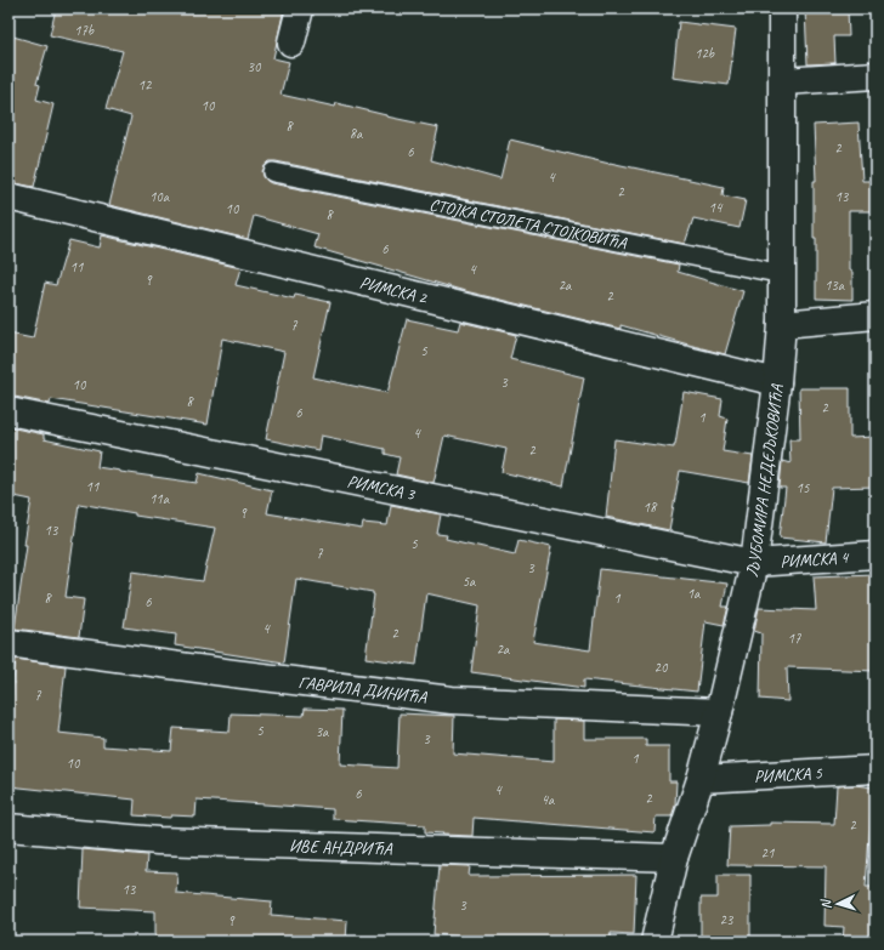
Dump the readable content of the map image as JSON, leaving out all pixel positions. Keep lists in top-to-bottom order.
{
  "streets": {
    "street": [
      "РИМСКА 2",
      "ЉУБОМИРА НЕДЕЉКОВИЋА",
      "РИМСКА 3",
      "РИМСКА 4",
      "ГАВРИЛА ДИНИЋА",
      "РИМСКА 5",
      "ИВЕ АНДРИЋА"
    ],
    "lane": ["СТОЈКА СТОЛЕТА СТОЈКОВИЋА"]
  },
  "crossings": [
    ["СТОЈКА СТОЛЕТА СТОЈКОВИЋА", "ЉУБОМИРА НЕДЕЉКОВИЋА"],
    ["РИМСКА 2", "ЉУБОМИРА НЕДЕЉКОВИЋА"],
    ["ЉУБОМИРА НЕДЕЉКОВИЋА", "РИМСКА 3"],
    ["ЉУБОМИРА НЕДЕЉКОВИЋА", "РИМСКА 4"],
    ["ЉУБОМИРА НЕДЕЉКОВИЋА", "ГАВРИЛА ДИНИЋА"],
    ["ЉУБОМИРА НЕДЕЉКОВИЋА", "РИМСКА 5"],
    ["ЉУБОМИРА НЕДЕЉКОВИЋА", "ИВЕ АНДРИЋА"],
    ["РИМСКА 3", "РИМСКА 4"]
  ],
  "house_numbers": [
    "17b",
    "12b",
    "30",
    "12",
    "10",
    "8",
    "8a",
    "2",
    "6",
    "4",
    "2",
    "10a",
    "13",
    "14",
    "10",
    "8",
    "6",
    "11",
    "4",
    "9",
    "2a",
    "13a",
    "2",
    "7",
    "5",
    "3",
    "10",
    "8",
    "2",
    "6",
    "1",
    "4",
    "2",
    "11",
    "15",
    "11a",
    "18",
    "9",
    "13",
    "5",
    "7",
    "3",
    "5a",
    "1a",
    "8",
    "1",
    "6",
    "4",
    "2",
    "17",
    "2a",
    "20",
    "7",
    "5",
    "3a",
    "3",
    "1",
    "10",
    "4",
    "6",
    "2",
    "4a",
    "2",
    "21",
    "13",
    "3",
    "23",
    "9"
  ],
  "north": "left"
}
